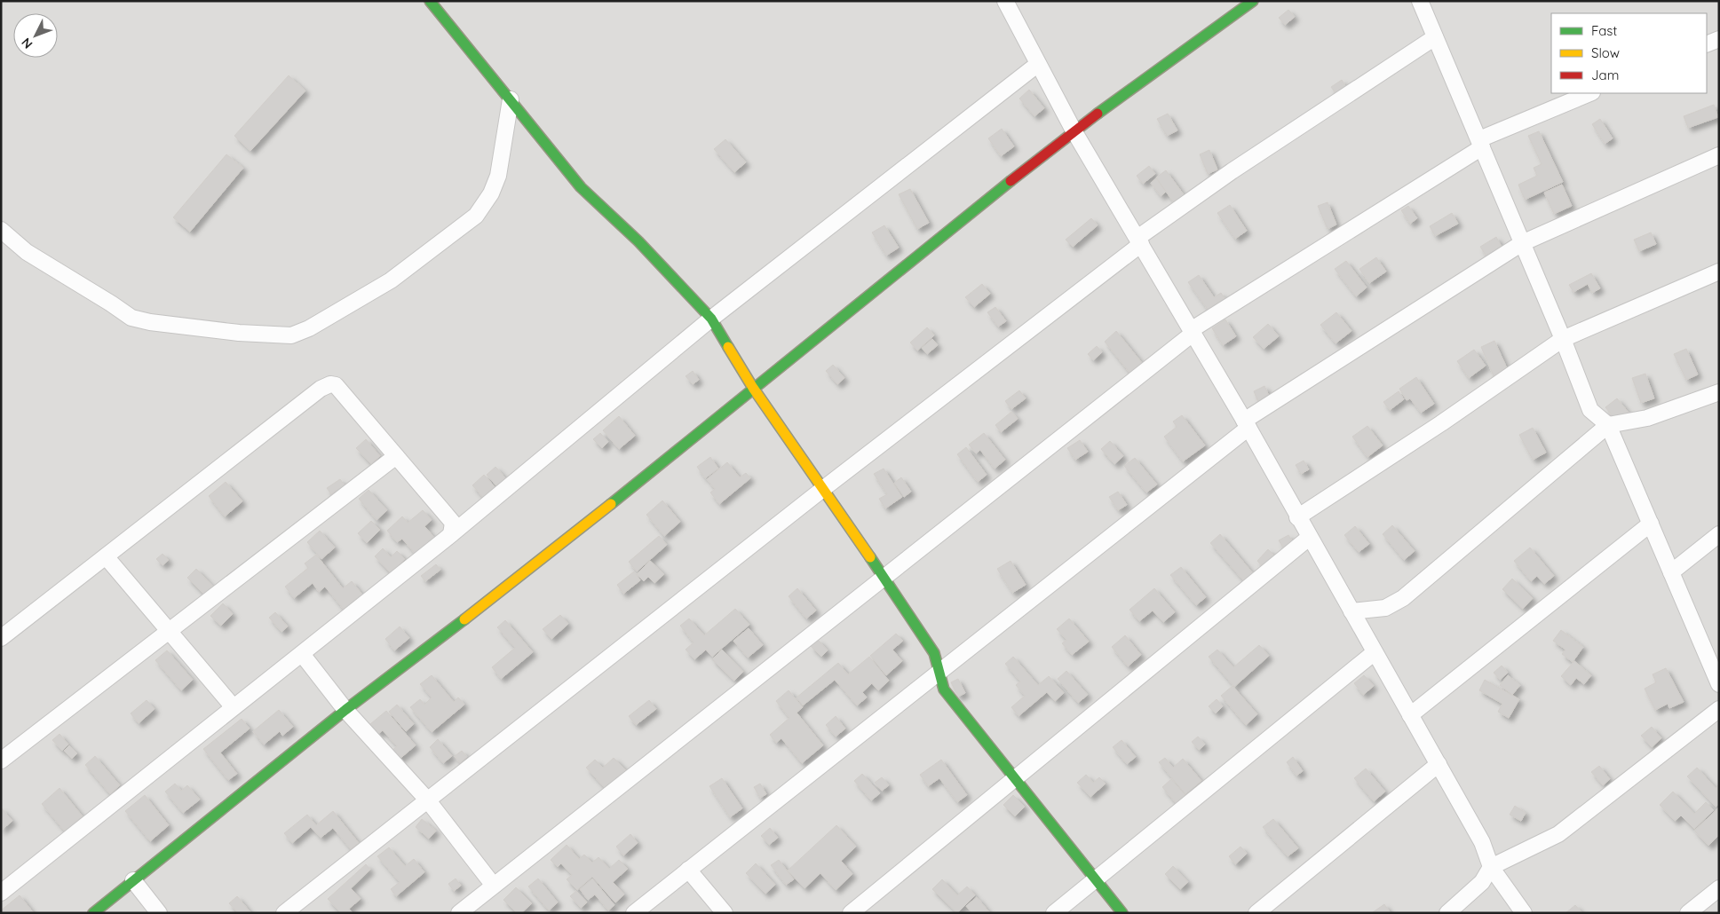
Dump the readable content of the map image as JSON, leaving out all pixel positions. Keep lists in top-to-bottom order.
{
  "legend": ["Fast", "Slow", "Jam"],
  "north": "bottom left"
}
